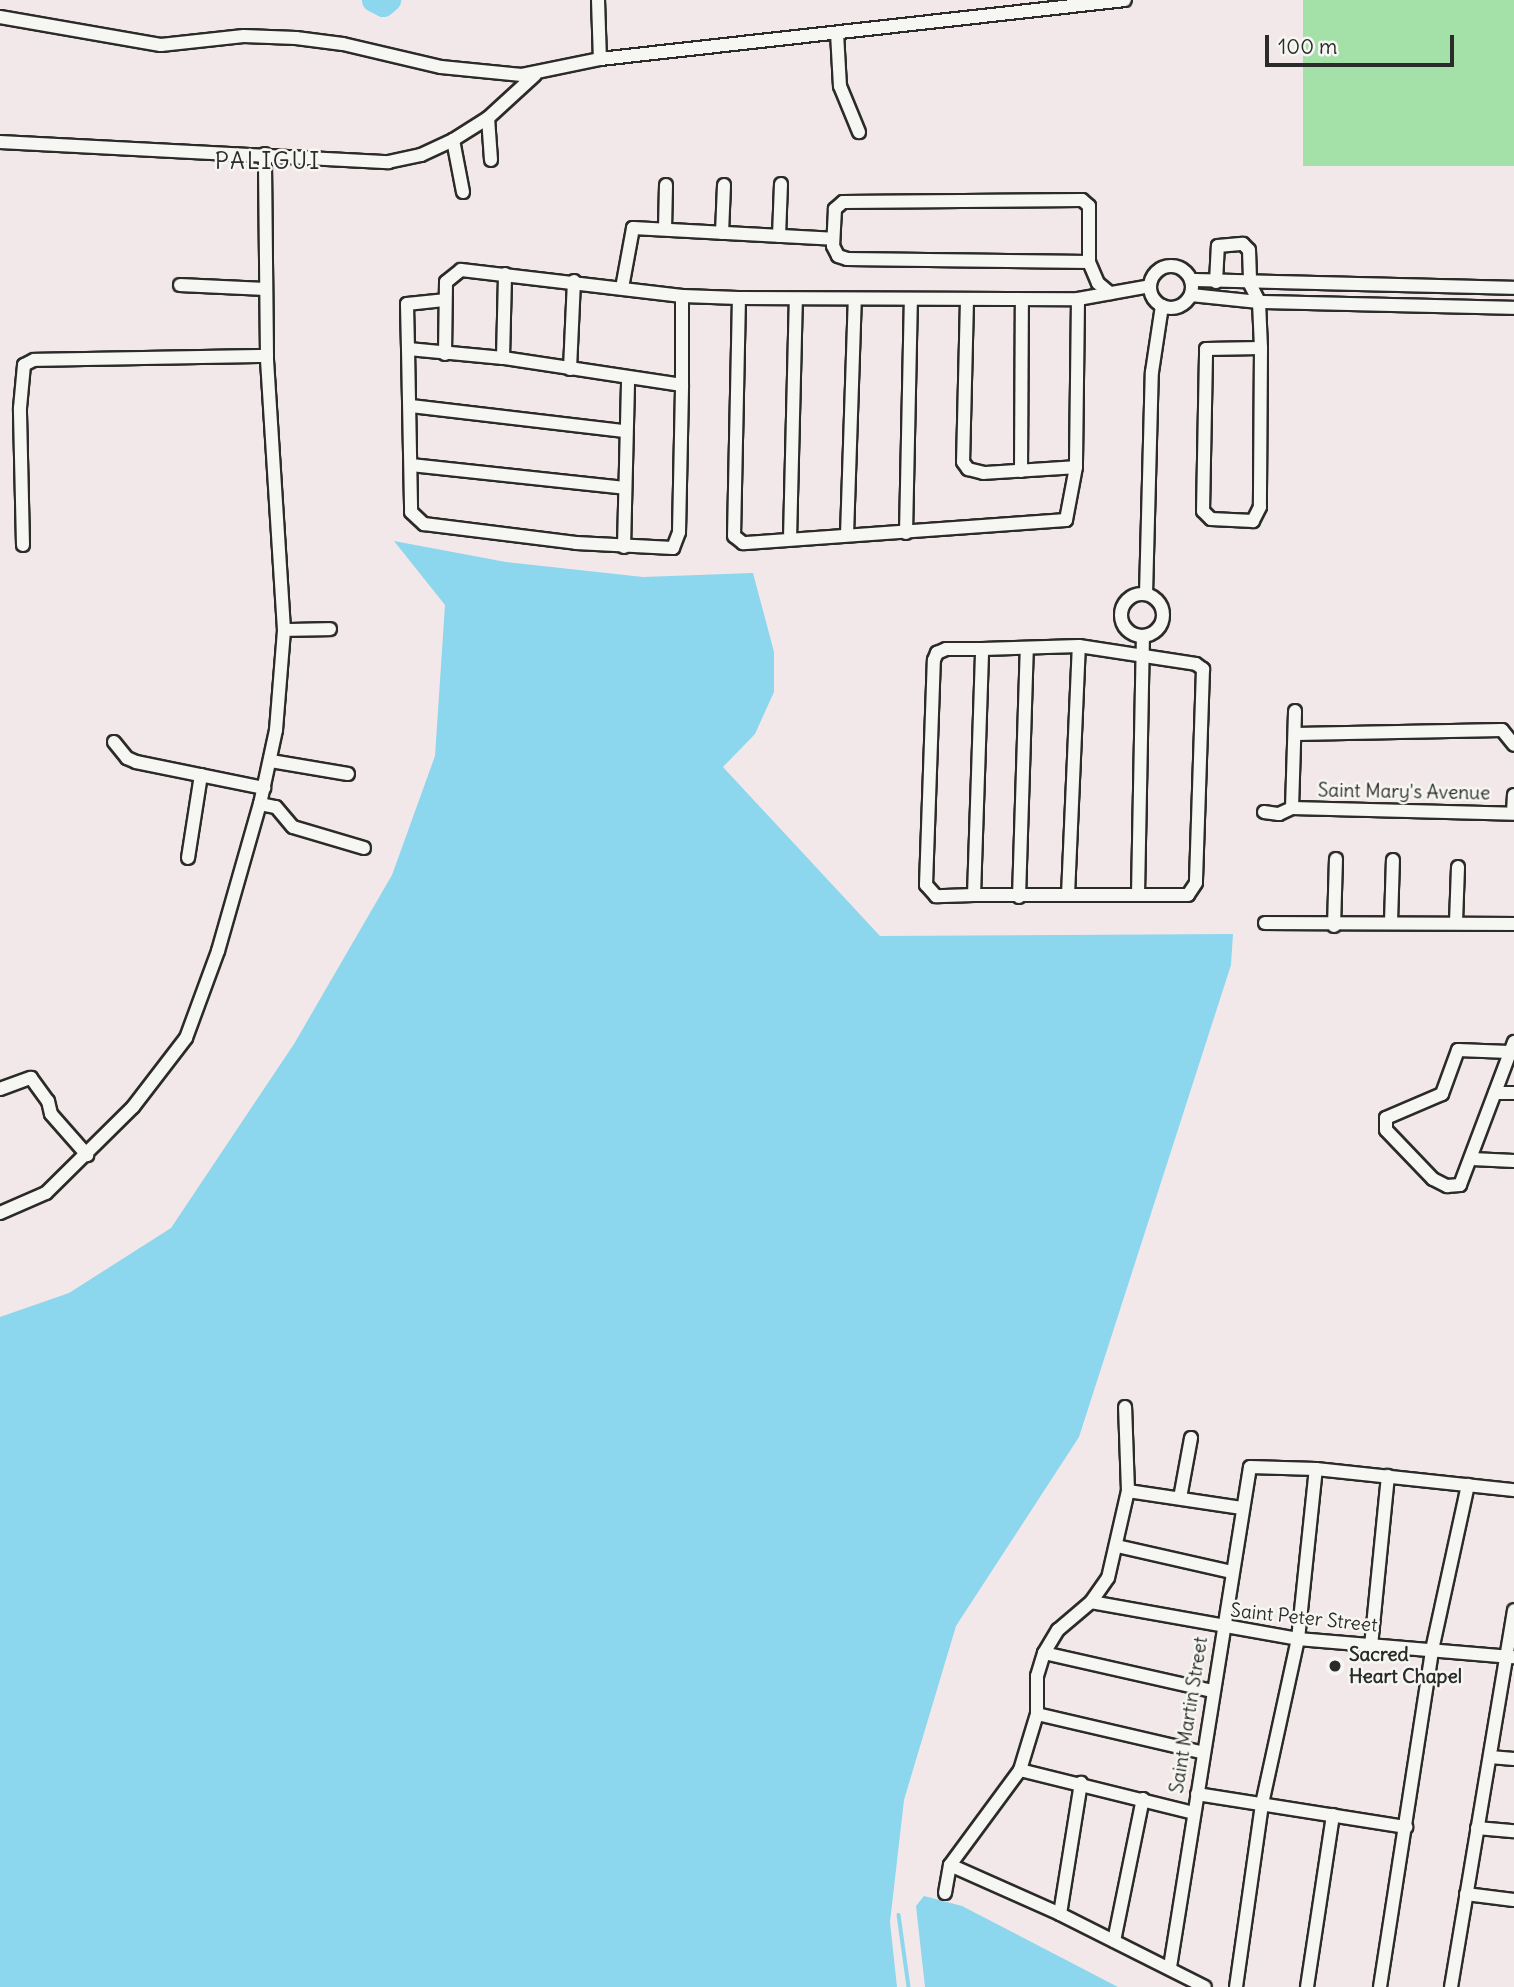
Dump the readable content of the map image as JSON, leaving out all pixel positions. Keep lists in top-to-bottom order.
{
  "streets": {
    "street": ["Saint Mary's Avenue", "Saint Peter Street", "Saint Martin Street"]
  },
  "crossings": [
    ["Saint Peter Street", "Saint Martin Street"]
  ],
  "districts": ["PALIGUI"],
  "places": ["Sacred Heart Chapel"],
  "scale_bar": "100 m"
}
